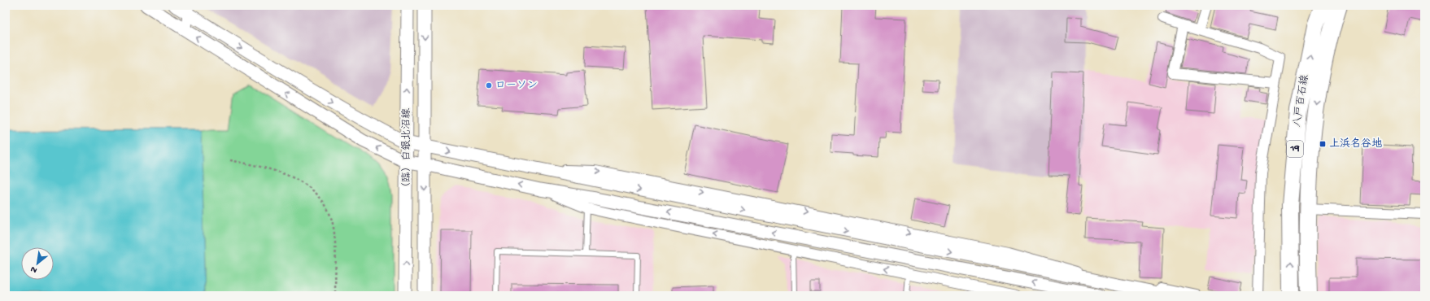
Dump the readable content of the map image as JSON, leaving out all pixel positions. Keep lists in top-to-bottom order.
{
  "streets": {
    "main road": ["八戸百石線", "19"],
    "street": ["（臨）白銀北沼線"]
  },
  "places": {
    "other": ["ローソン"],
    "transit": ["上浜名谷地"]
  },
  "north": "bottom left"
}
